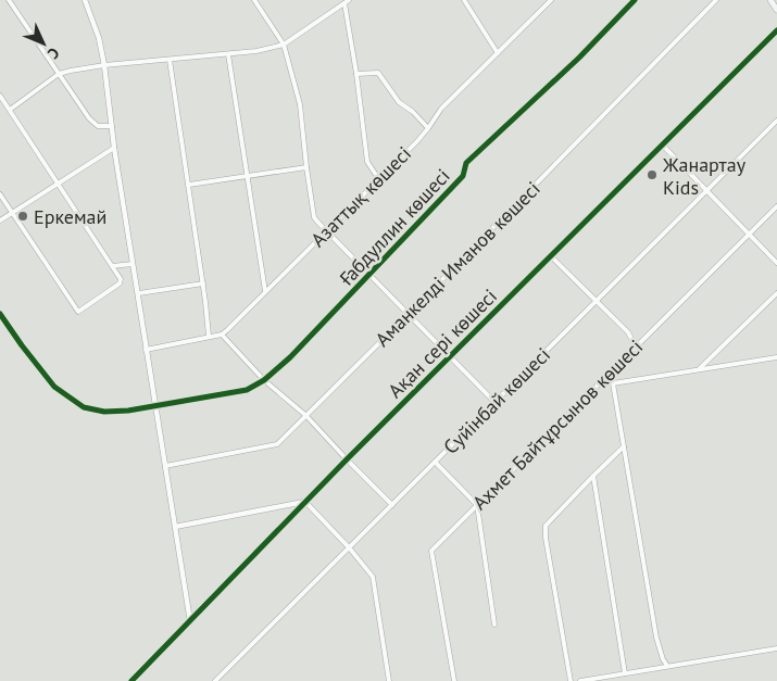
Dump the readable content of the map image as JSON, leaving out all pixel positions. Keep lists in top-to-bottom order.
{
  "streets": {
    "street": [
      "Азаттық көшесі",
      "Ғабдуллин көшесі",
      "Аманкелді Иманов көшесі",
      "Ақан сері көшесі",
      "Суйінбай көшесі",
      "Ахмет Байтұрсынов көшесі"
    ]
  },
  "places": ["Жанартау Kids", "Еркемай"],
  "north": "bottom right"
}
